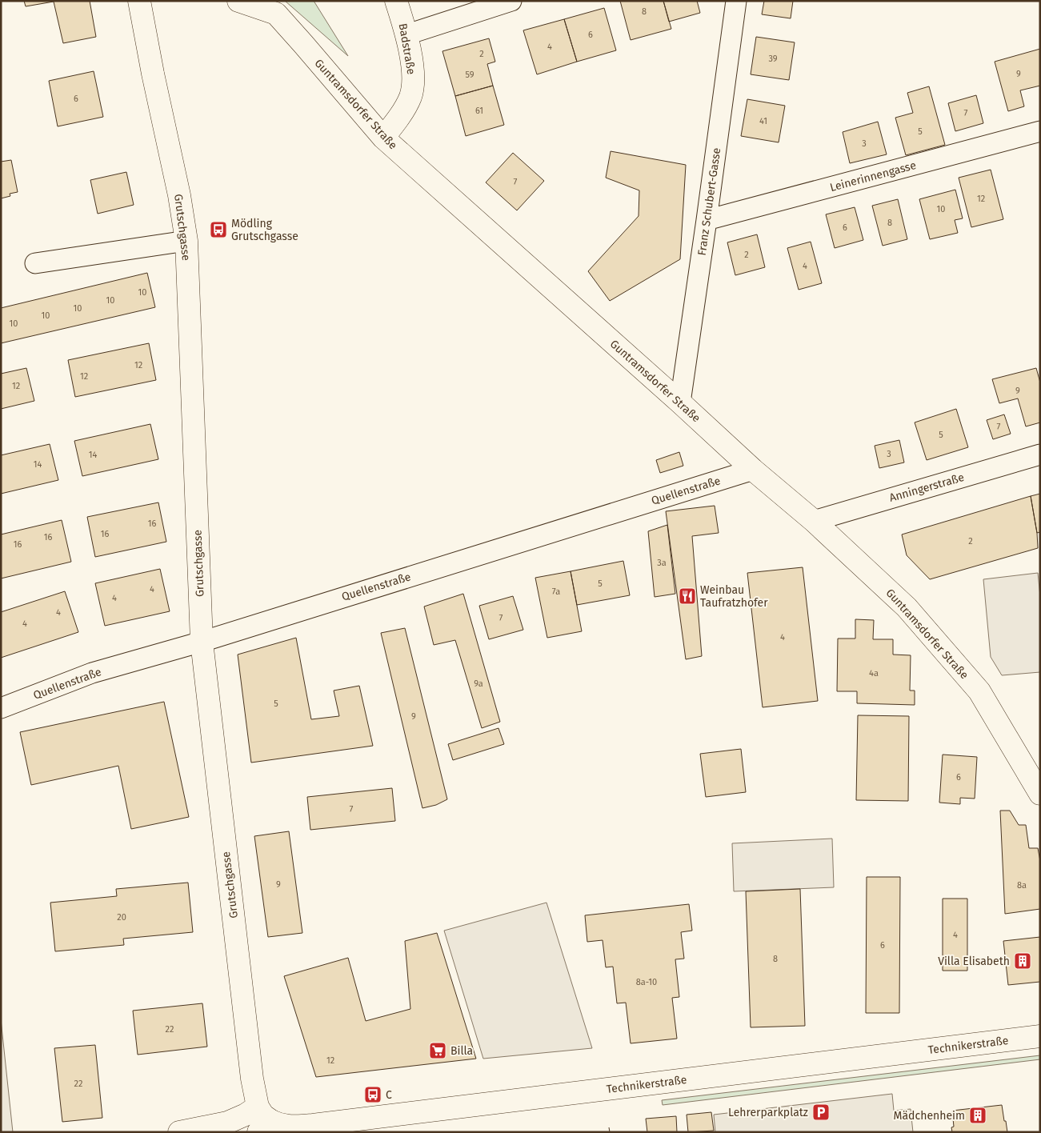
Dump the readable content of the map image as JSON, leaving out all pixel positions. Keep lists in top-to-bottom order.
{
  "streets": {
    "street": [
      "Badstraße",
      "Guntramsdorfer Straße",
      "Leinerinnengasse",
      "Franz Schubert-Gasse",
      "Grutschgasse",
      "Anningerstraße",
      "Quellenstraße",
      "Technikerstraße"
    ]
  },
  "crossings": [
    ["Badstraße", "Guntramsdorfer Straße"],
    ["Guntramsdorfer Straße", "Franz Schubert-Gasse"],
    ["Guntramsdorfer Straße", "Anningerstraße"],
    ["Guntramsdorfer Straße", "Quellenstraße"],
    ["Leinerinnengasse", "Franz Schubert-Gasse"],
    ["Grutschgasse", "Quellenstraße"],
    ["Grutschgasse", "Technikerstraße"]
  ],
  "places": {
    "bus stop": ["Mödling Grutschgasse", "C"],
    "restaurant": ["Weinbau Taufratzhofer"],
    "building": ["Villa Elisabeth", "Mädchenheim"],
    "supermarket": ["Billa"],
    "parking": ["Lehrerparkplatz"]
  },
  "house_numbers": [
    "8",
    "6",
    "4",
    "2",
    "39",
    "9",
    "59",
    "6",
    "61",
    "7",
    "41",
    "5",
    "3",
    "7",
    "12",
    "10",
    "8",
    "6",
    "2",
    "4",
    "10",
    "10",
    "10",
    "10",
    "10",
    "12",
    "12",
    "12",
    "9",
    "7",
    "5",
    "3",
    "14",
    "14",
    "16",
    "16",
    "16",
    "2",
    "16",
    "3a",
    "5",
    "4",
    "7a",
    "4",
    "4",
    "7",
    "4",
    "4",
    "4a",
    "9a",
    "5",
    "9",
    "6",
    "7",
    "9",
    "8a",
    "20",
    "4",
    "6",
    "8",
    "8a-10",
    "22",
    "12",
    "22"
  ]
}
